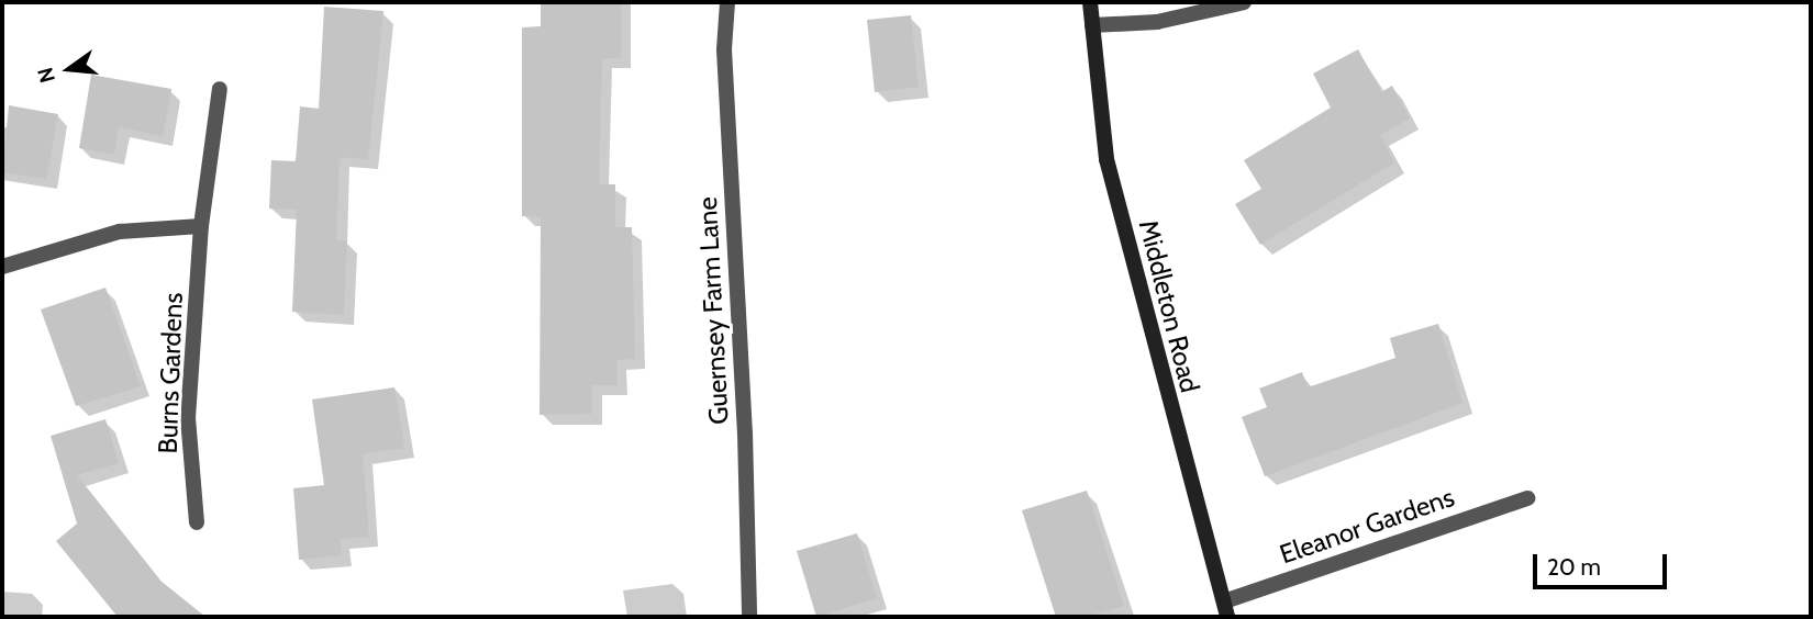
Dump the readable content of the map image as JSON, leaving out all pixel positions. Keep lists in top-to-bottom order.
{
  "streets": {
    "main road": ["Middleton Road"],
    "street": ["Guernsey Farm Lane", "Burns Gardens", "Eleanor Gardens"]
  },
  "crossings": [
    ["Middleton Road", "Eleanor Gardens"]
  ],
  "scale_bar": "20 m",
  "north": "left"
}
